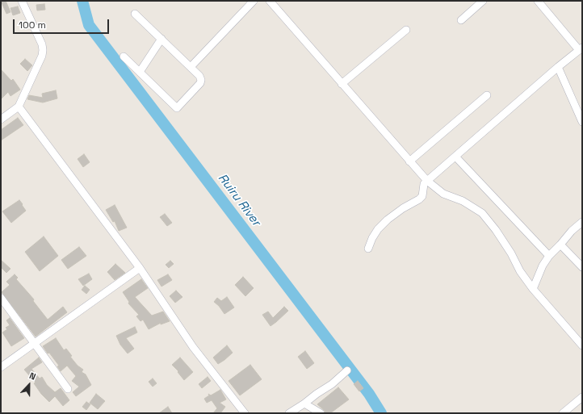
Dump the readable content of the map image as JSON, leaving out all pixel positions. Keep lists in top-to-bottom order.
{
  "water": ["Ruiru River"],
  "scale_bar": "100 m",
  "north": "top"
}
